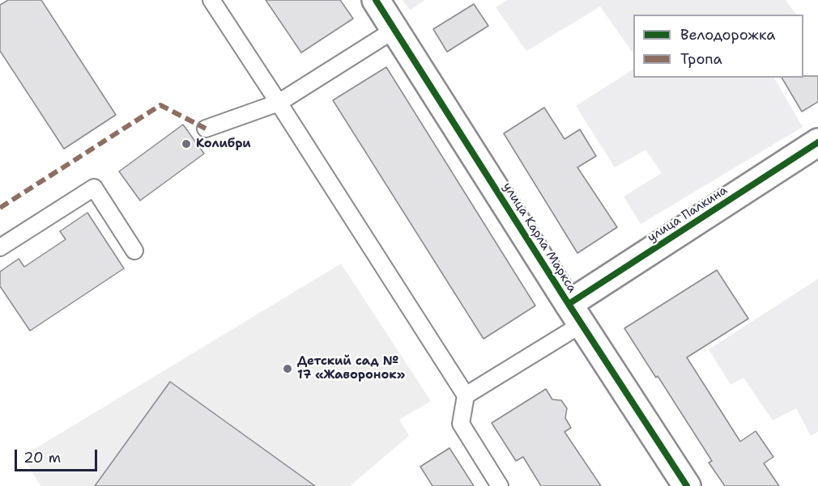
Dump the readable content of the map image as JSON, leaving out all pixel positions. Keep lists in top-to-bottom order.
{
  "streets": {
    "street": ["улица Палкина", "улица Карла Маркса"]
  },
  "crossings": [
    ["улица Палкина", "улица Карла Маркса"]
  ],
  "places": ["Колибри", "Детский сад № 17 «Жаворонок»"],
  "legend": ["Велодорожка", "Тропа"],
  "scale_bar": "20 m"
}
